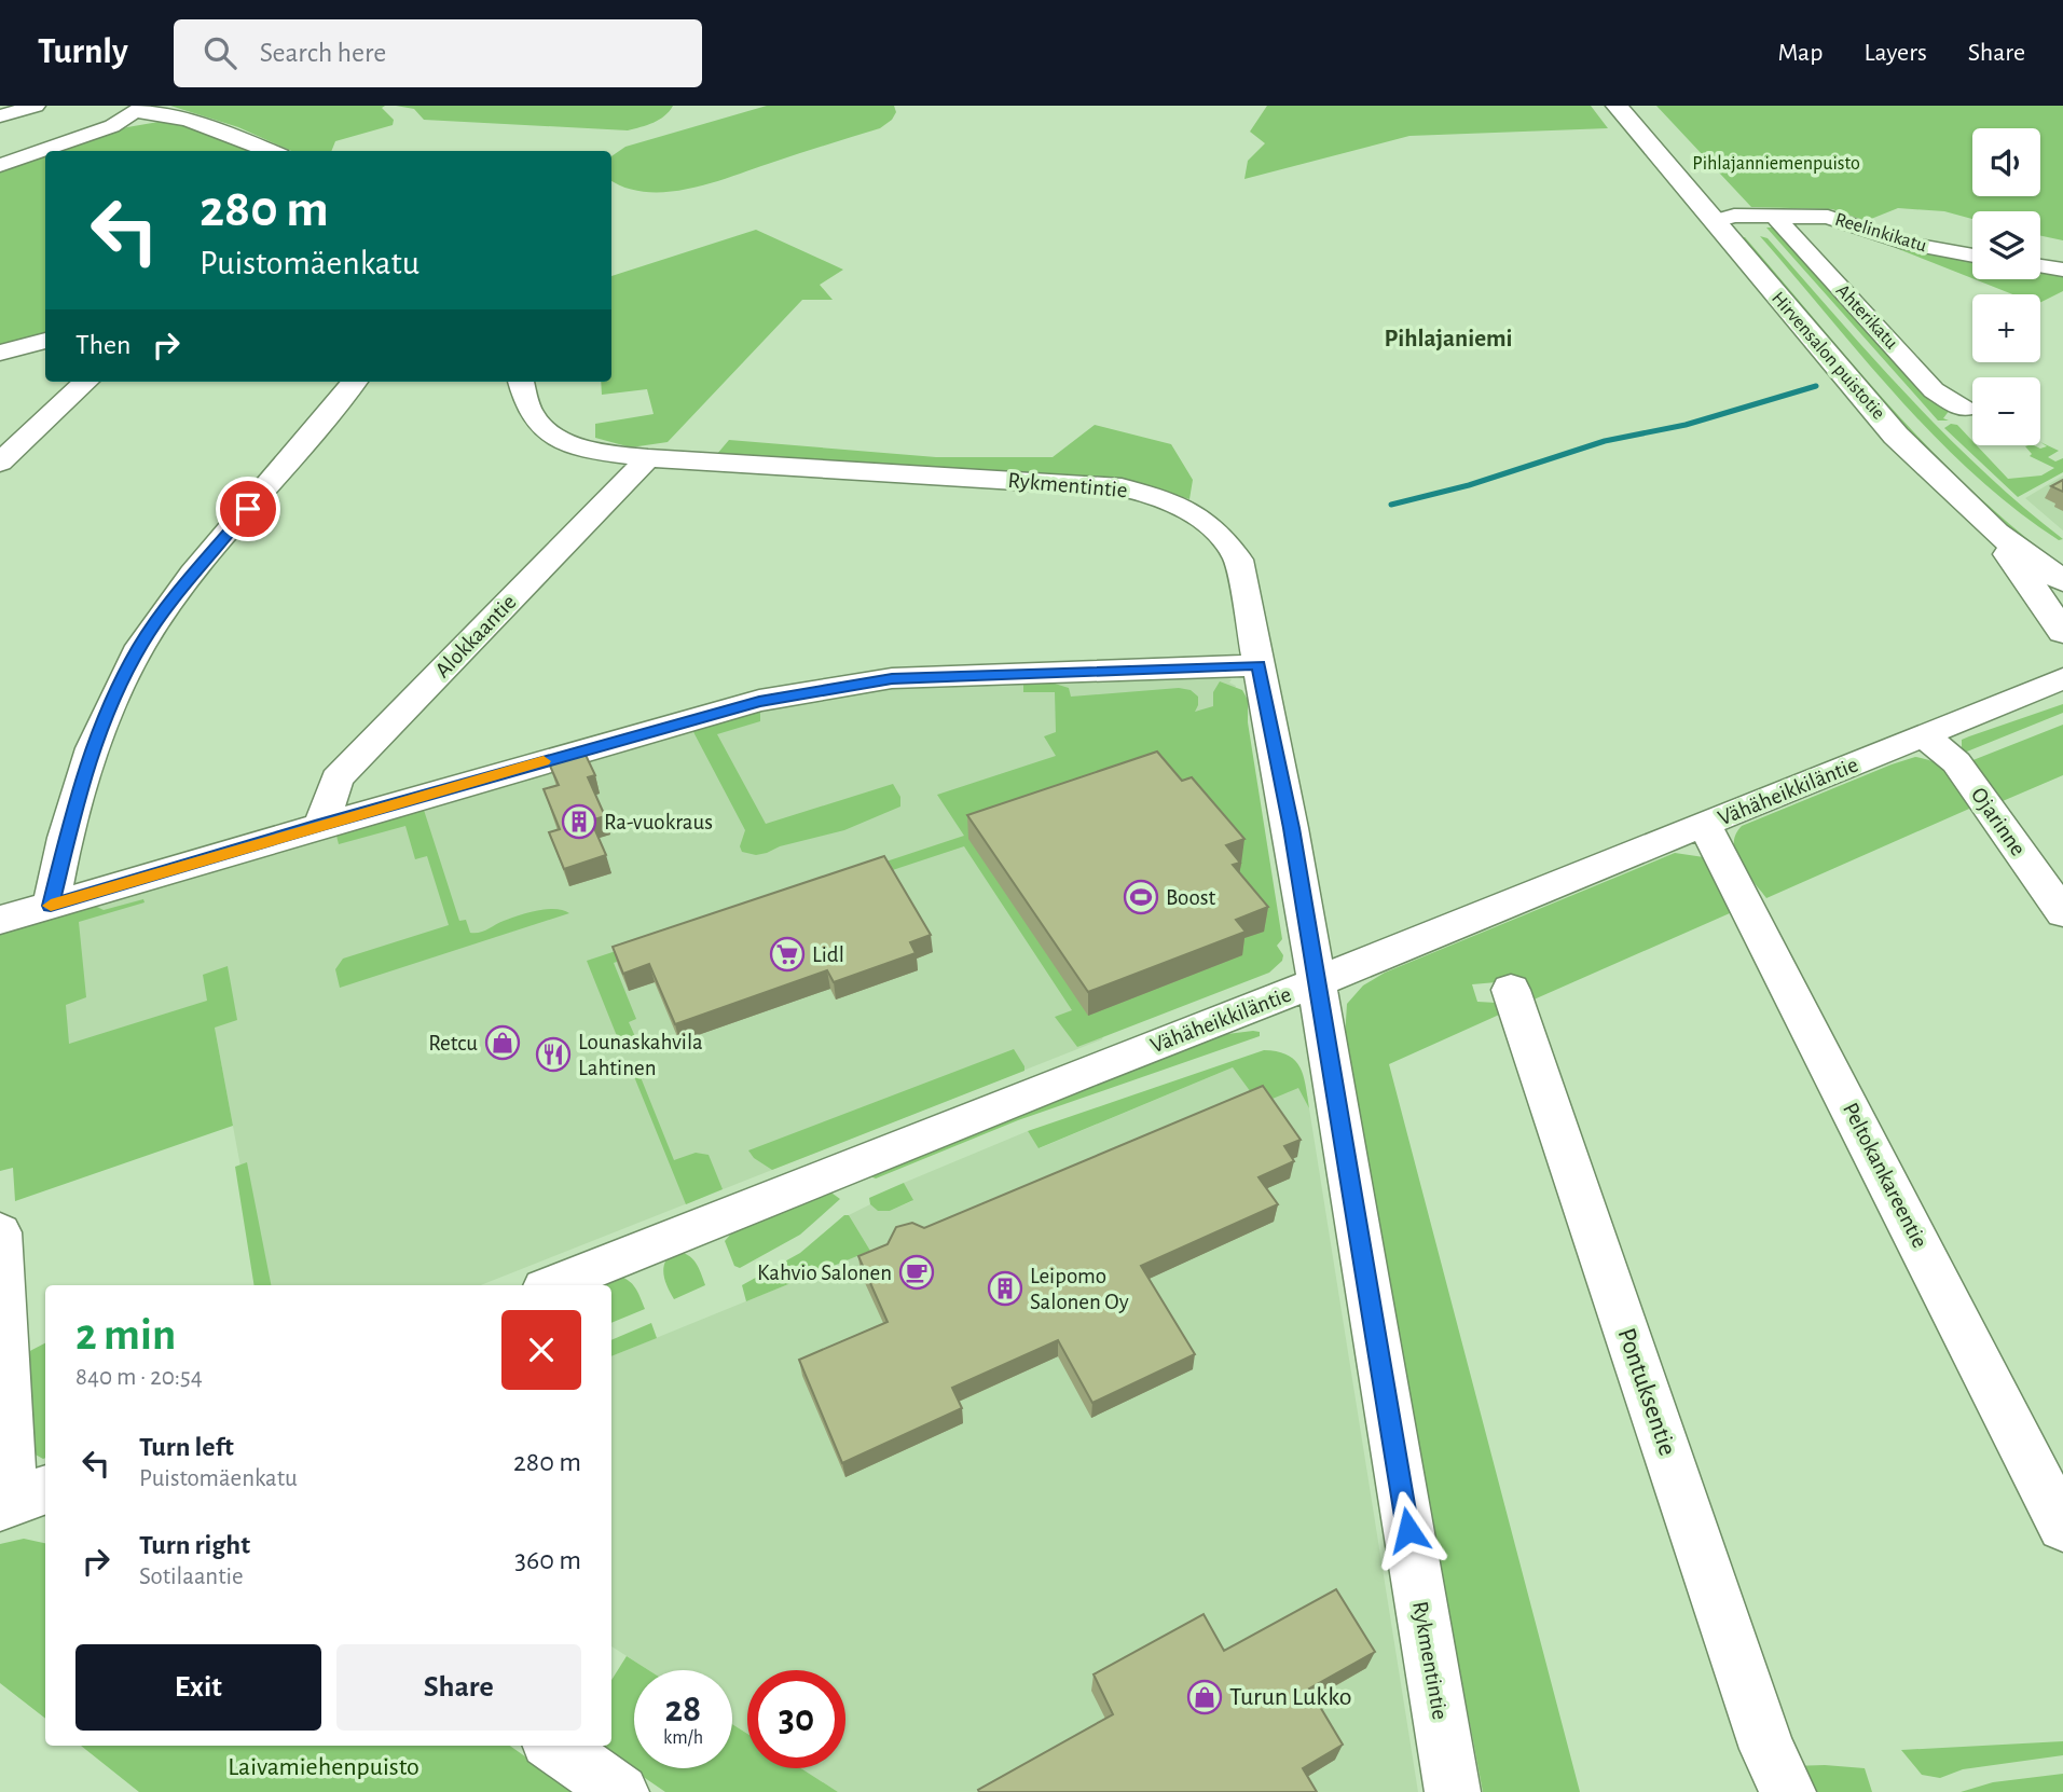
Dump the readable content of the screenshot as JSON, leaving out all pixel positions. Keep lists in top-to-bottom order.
{
  "streets": {
    "main road": ["Hirvensalon puistotie"],
    "street": [
      "Reelinkikatu",
      "Ahterikatu",
      "Rykmentintie",
      "Alokkaantie",
      "Vähäheikkiläntie",
      "Ojarinne",
      "Peltokankareentie",
      "Pontuksentie"
    ]
  },
  "crossings": [
    ["Reelinkikatu", "Ahterikatu"],
    ["Reelinkikatu", "Hirvensalon puistotie"],
    ["Rykmentintie", "Alokkaantie"],
    ["Rykmentintie", "Vähäheikkiläntie"],
    ["Vähäheikkiläntie", "Ojarinne"],
    ["Vähäheikkiläntie", "Peltokankareentie"]
  ],
  "districts": ["Pihlajaniemi"],
  "parks": ["Pihlajanniemenpuisto", "Laivamiehenpuisto"],
  "places": {
    "building": ["Ra-vuokraus", "Leipomo Salonen Oy"],
    "sports": ["Boost"],
    "supermarket": ["Lidl"],
    "shop": ["Retcu", "Turun Lukko"],
    "restaurant": ["Lounaskahvila Lahtinen"],
    "cafe": ["Kahvio Salonen"]
  },
  "page": {
    "header": "Turnly",
    "search": "Search here",
    "nav": ["Map", "Layers", "Share"],
    "map_buttons": ["+", "−"],
    "turn": ["280 m", "Puistomäenkatu"],
    "then": "Then",
    "heading": ["2 min", "840 m · 20:54"],
    "list": [
      {
        "name": "Turn left",
        "note": "Puistomäenkatu",
        "value": "280 m"
      },
      {
        "name": "Turn right",
        "note": "Sotilaantie",
        "value": "360 m"
      }
    ],
    "buttons": ["Exit", "Share"],
    "speed": "28 km/h",
    "limit": "30"
  }
}
